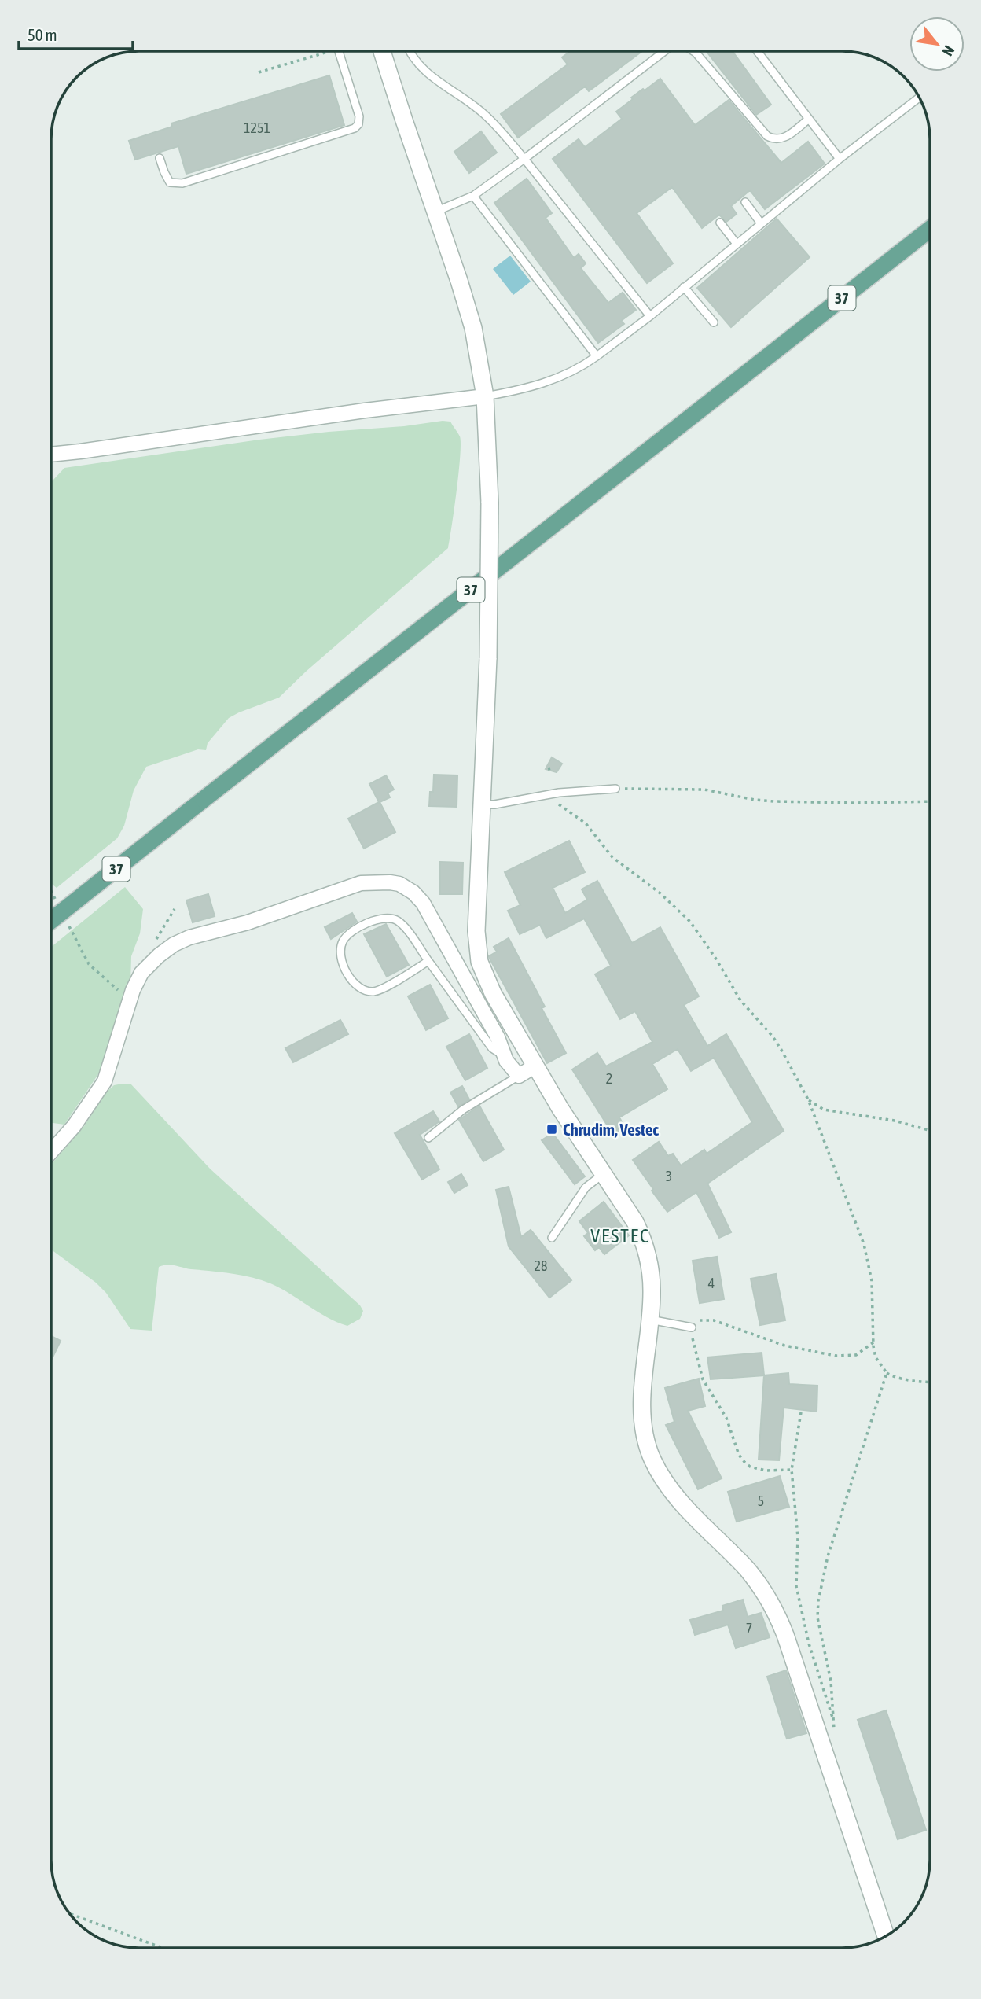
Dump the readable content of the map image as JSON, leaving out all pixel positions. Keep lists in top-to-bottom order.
{
  "streets": {
    "main road": ["37"]
  },
  "districts": ["VESTEC"],
  "places": {
    "transit": ["Chrudim, Vestec"]
  },
  "house_numbers": [
    "1251",
    "2",
    "3",
    "28",
    "4",
    "5",
    "7"
  ],
  "scale_bar": "50 m",
  "north": "bottom right"
}
